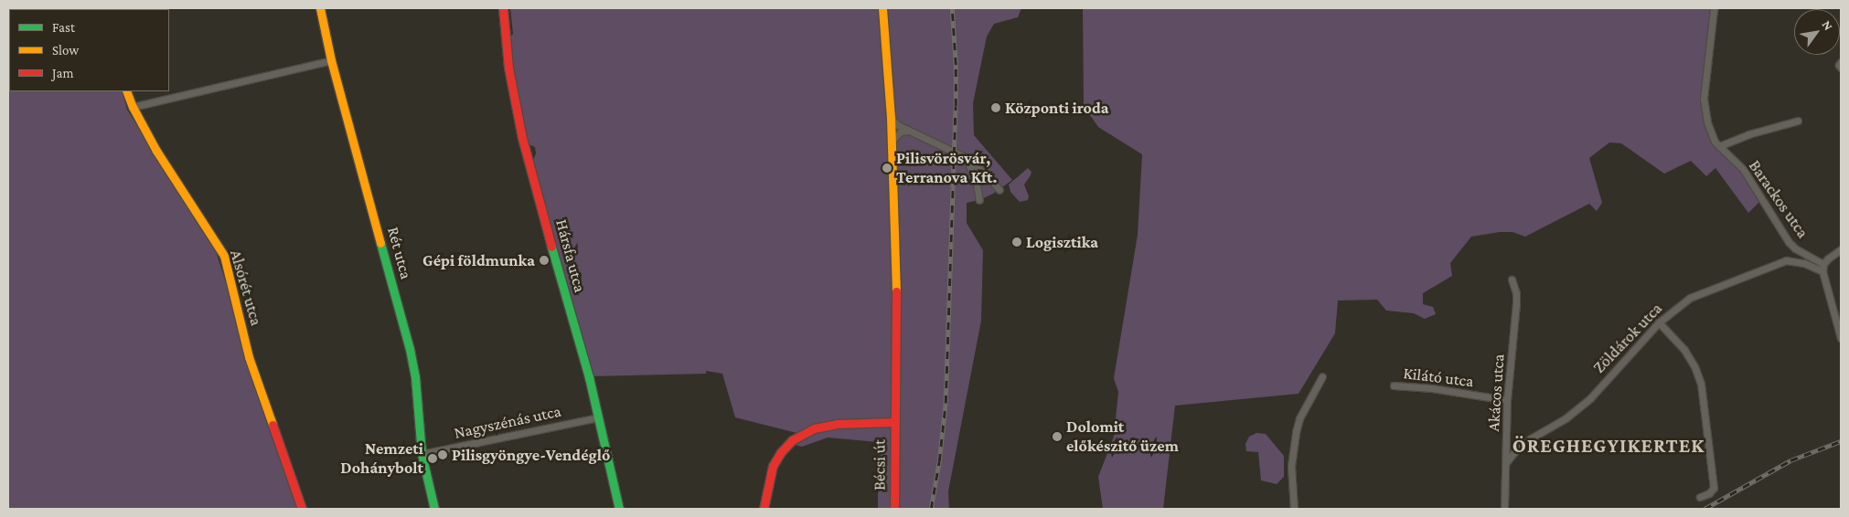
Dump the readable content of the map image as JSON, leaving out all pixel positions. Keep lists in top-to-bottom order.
{
  "streets": {
    "street": [
      "Barackos utca",
      "Rét utca",
      "Hársfa utca",
      "Alsórét utca",
      "Zöldárok utca",
      "Kilátó utca",
      "Akácos utca",
      "Nagyszénás utca",
      "Bécsi út"
    ]
  },
  "crossings": [
    ["Barackos utca", "Zöldárok utca"],
    ["Rét utca", "Nagyszénás utca"],
    ["Hársfa utca", "Nagyszénás utca"],
    ["Zöldárok utca", "Akácos utca"],
    ["Kilátó utca", "Akácos utca"]
  ],
  "districts": ["ÖREGHEGYIKERTEK"],
  "places": [
    "Központi iroda",
    "Pilisvörösvár, Terranova Kft.",
    "Logisztika",
    "Gépi földmunka",
    "Dolomit előkészitő üzem",
    "Pilisgyöngye-Vendéglő",
    "Nemzeti Dohánybolt"
  ],
  "legend": ["Fast", "Slow", "Jam"],
  "north": "top right"
}
